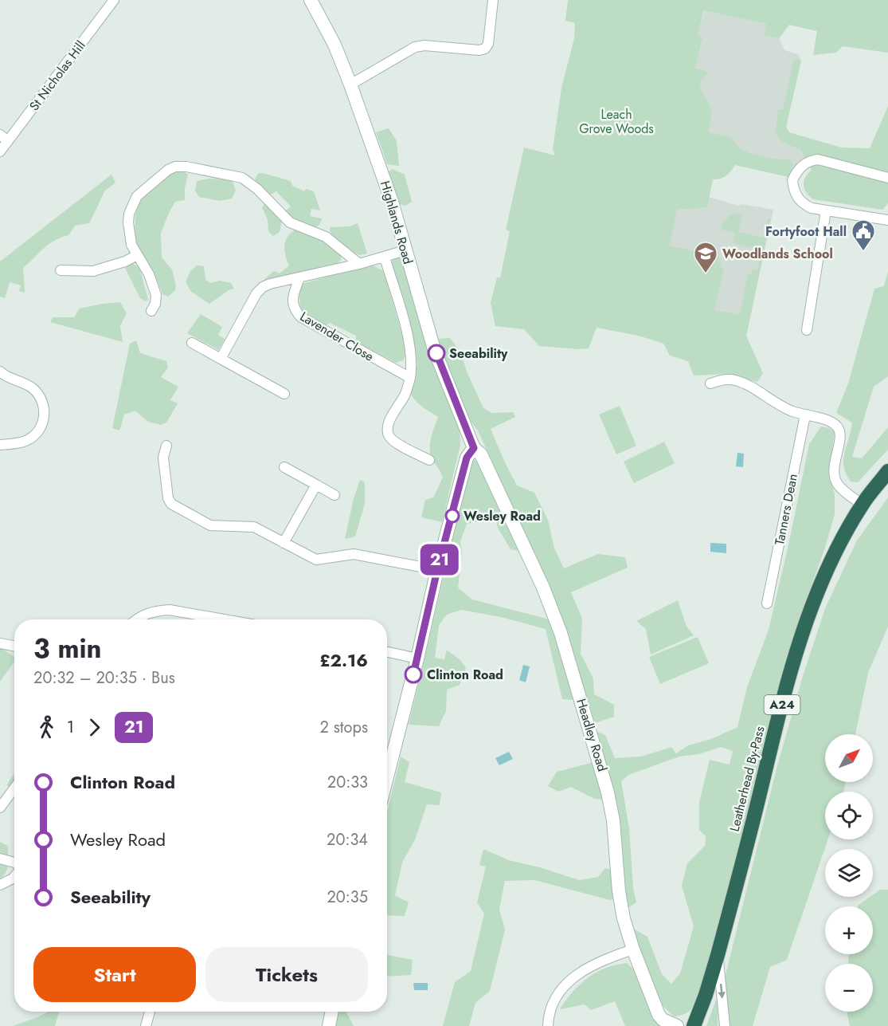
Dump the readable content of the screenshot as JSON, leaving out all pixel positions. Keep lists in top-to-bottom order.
{
  "streets": {
    "highway": ["A24", "Leatherhead By-Pass"],
    "main road": ["Highlands Road", "Headley Road"],
    "street": ["St Nicholas Hill", "Lavender Close", "Tanners Dean"]
  },
  "crossings": [
    ["Highlands Road", "Headley Road"]
  ],
  "parks": ["Leach Grove Woods"],
  "places": {
    "public building": ["Fortyfoot Hall"],
    "school or university": ["Woodlands School"],
    "other": ["Seeability", "Wesley Road", "Clinton Road"]
  },
  "lines": ["bus line 21"],
  "north": "top right",
  "page": {
    "on_map": "21",
    "heading": ["3 min", "20:32 – 20:35 · Bus", "£2.16"],
    "legs": ["1", "21", "2 stops"],
    "map_buttons": ["+", "−"],
    "list": [
      {
        "name": "Clinton Road",
        "value": "20:33"
      },
      {
        "name": "Wesley Road",
        "value": "20:34"
      },
      {
        "name": "Seeability",
        "value": "20:35"
      }
    ],
    "buttons": ["Start", "Tickets"]
  }
}
